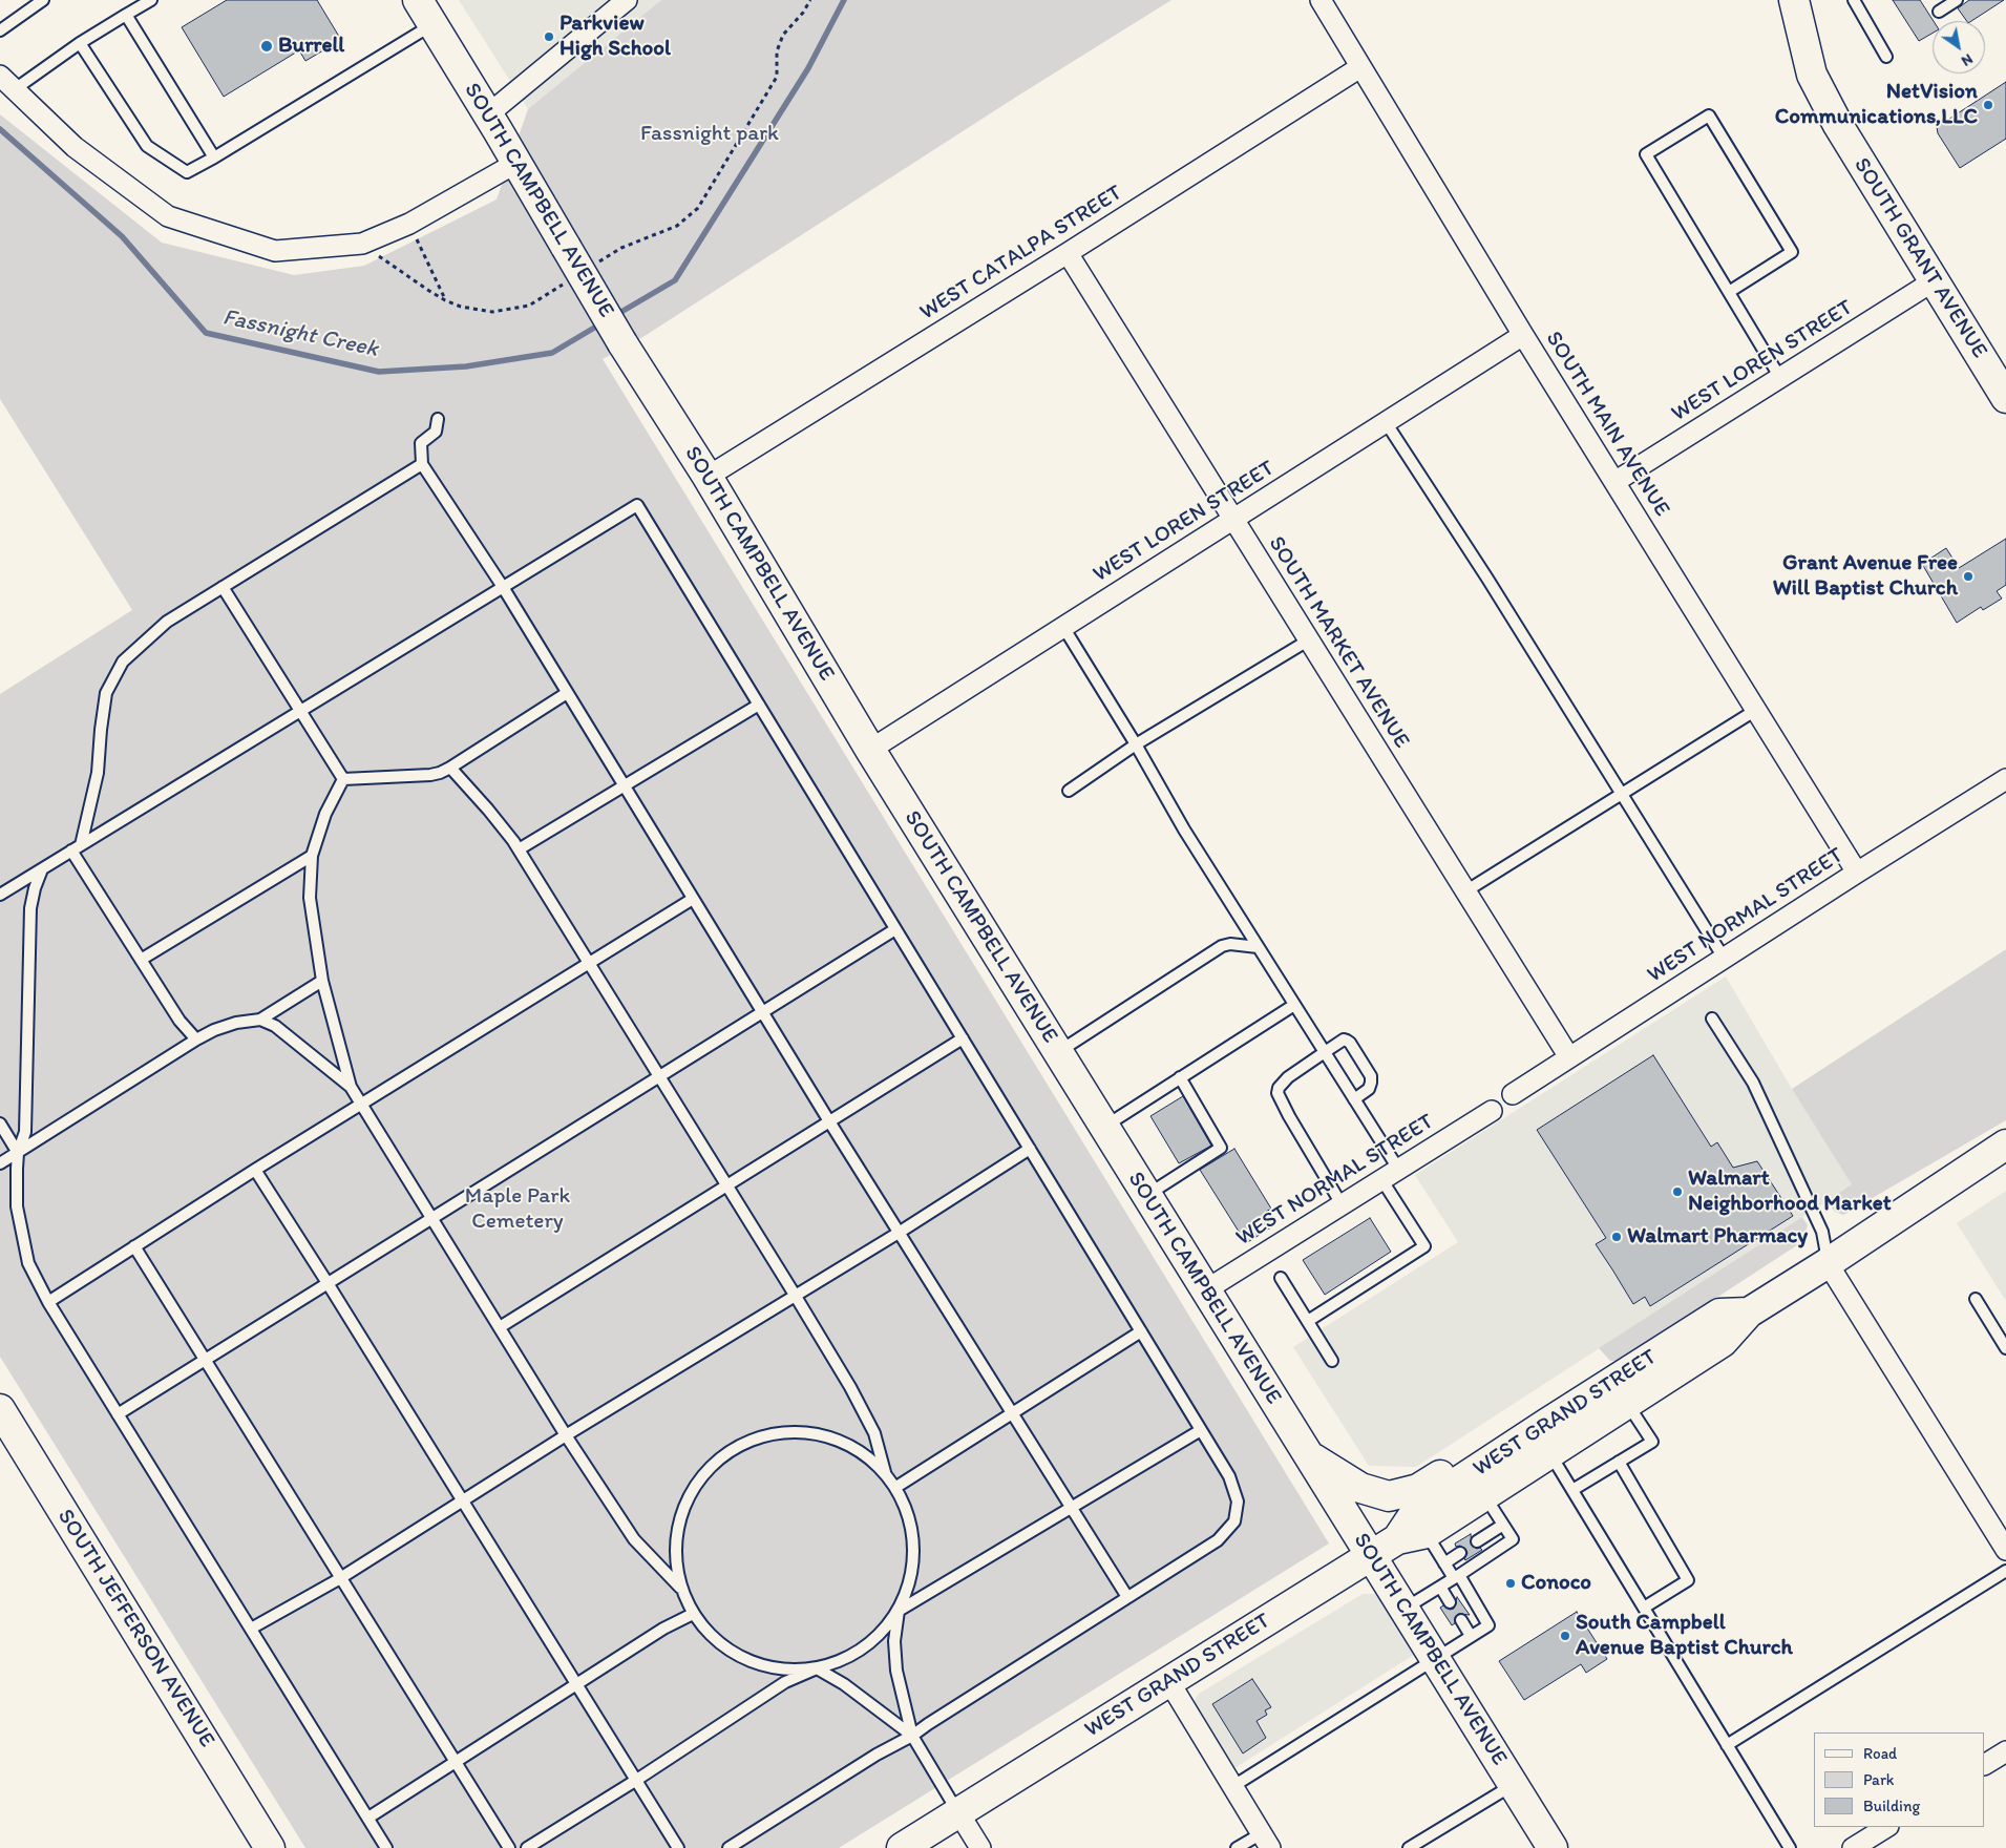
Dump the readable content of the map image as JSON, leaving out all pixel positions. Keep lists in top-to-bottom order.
{
  "streets": {
    "main road": [
      "SOUTH CAMPBELL AVENUE",
      "SOUTH GRANT AVENUE",
      "WEST GRAND STREET",
      "SOUTH JEFFERSON AVENUE"
    ],
    "street": [
      "WEST CATALPA STREET",
      "WEST LOREN STREET",
      "SOUTH MAIN AVENUE",
      "SOUTH MARKET AVENUE",
      "WEST NORMAL STREET"
    ]
  },
  "crossings": [
    ["SOUTH CAMPBELL AVENUE", "WEST CATALPA STREET"],
    ["SOUTH CAMPBELL AVENUE", "WEST LOREN STREET"],
    ["SOUTH CAMPBELL AVENUE", "WEST NORMAL STREET"],
    ["SOUTH CAMPBELL AVENUE", "WEST GRAND STREET"],
    ["WEST CATALPA STREET", "SOUTH MAIN AVENUE"],
    ["WEST CATALPA STREET", "SOUTH MARKET AVENUE"],
    ["SOUTH GRANT AVENUE", "WEST LOREN STREET"],
    ["WEST LOREN STREET", "SOUTH MAIN AVENUE"],
    ["WEST LOREN STREET", "SOUTH MARKET AVENUE"],
    ["SOUTH MAIN AVENUE", "WEST NORMAL STREET"],
    ["SOUTH MARKET AVENUE", "WEST NORMAL STREET"]
  ],
  "water": ["Fassnight Creek"],
  "parks": ["Fassnight park", "Maple Park Cemetery"],
  "places": [
    "Parkview High School",
    "Burrell",
    "NetVision Communications,LLC",
    "Grant Avenue Free Will Baptist Church",
    "Walmart Neighborhood Market",
    "Walmart Pharmacy",
    "Conoco",
    "South Campbell Avenue Baptist Church"
  ],
  "legend": ["Road", "Park", "Building"],
  "north": "bottom right"
}
